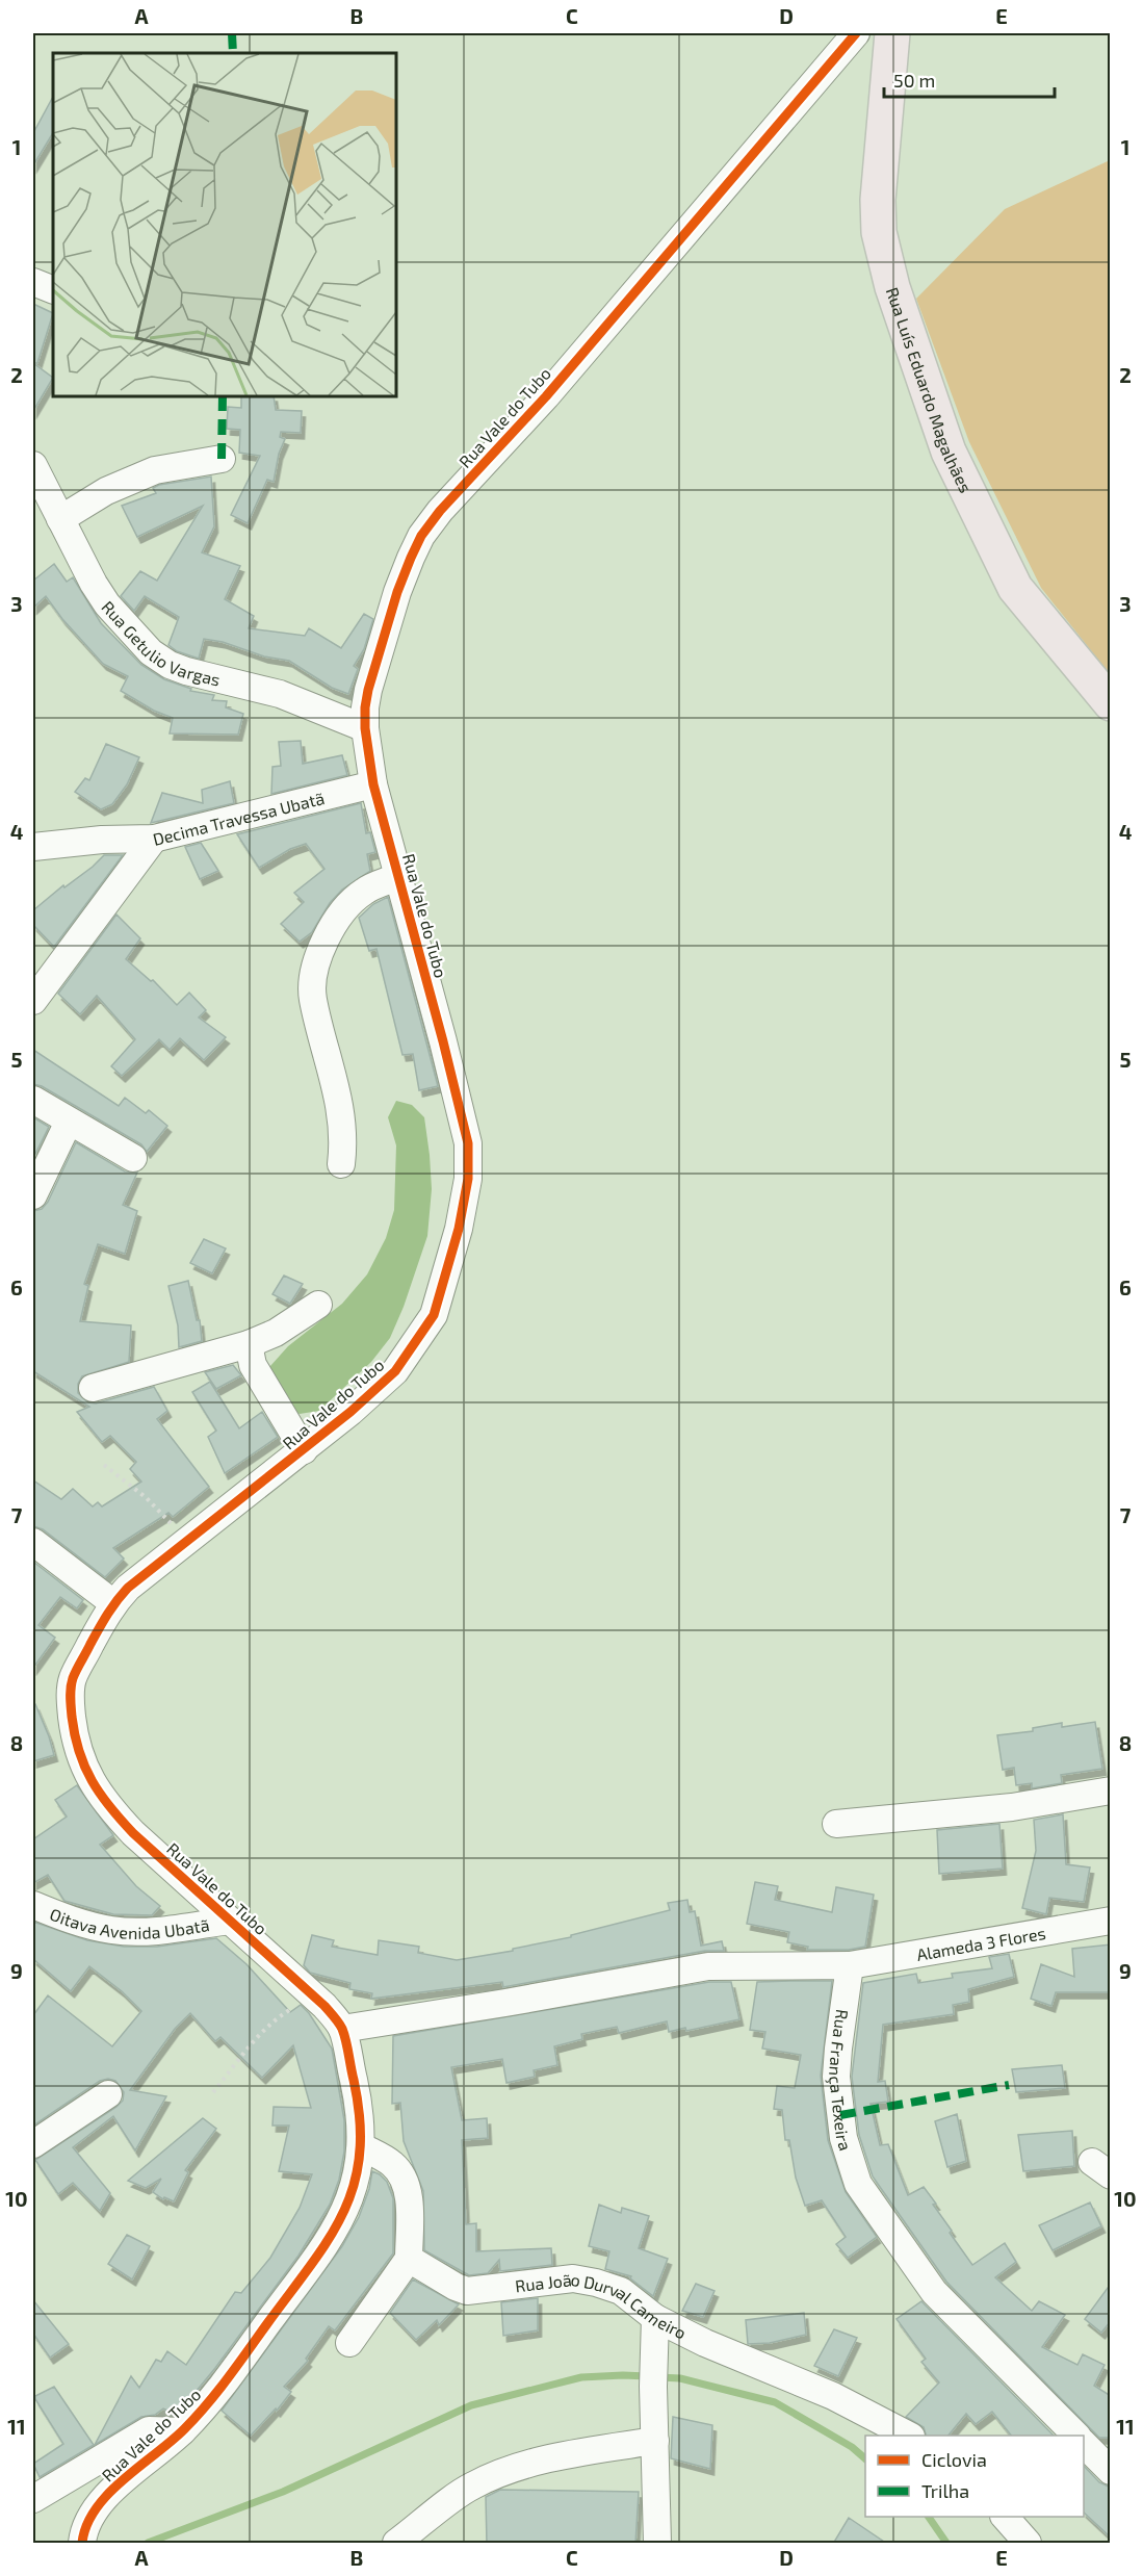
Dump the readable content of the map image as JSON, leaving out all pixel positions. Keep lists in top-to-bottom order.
{
  "streets": {
    "main road": ["Rua Luís Eduardo Magalhães"],
    "street": [
      "Rua Vale do Tubo",
      "Rua Getulio Vargas",
      "Decima Travessa Ubatã",
      "Oitava Avenida Ubatã",
      "Alameda 3 Flores",
      "Rua França Texeira",
      "Rua João Durval Cameiro"
    ]
  },
  "crossings": [
    ["Rua Vale do Tubo", "Rua Getulio Vargas"],
    ["Rua Vale do Tubo", "Decima Travessa Ubatã"],
    ["Rua Vale do Tubo", "Oitava Avenida Ubatã"],
    ["Alameda 3 Flores", "Rua França Texeira"]
  ],
  "legend": ["Ciclovia", "Trilha"],
  "scale_bar": "50 m",
  "grid": {
    "columns": [
      "A",
      "B",
      "C",
      "D",
      "E"
    ],
    "rows": [
      "1",
      "2",
      "3",
      "4",
      "5",
      "6",
      "7",
      "8",
      "9",
      "10",
      "11"
    ]
  }
}
